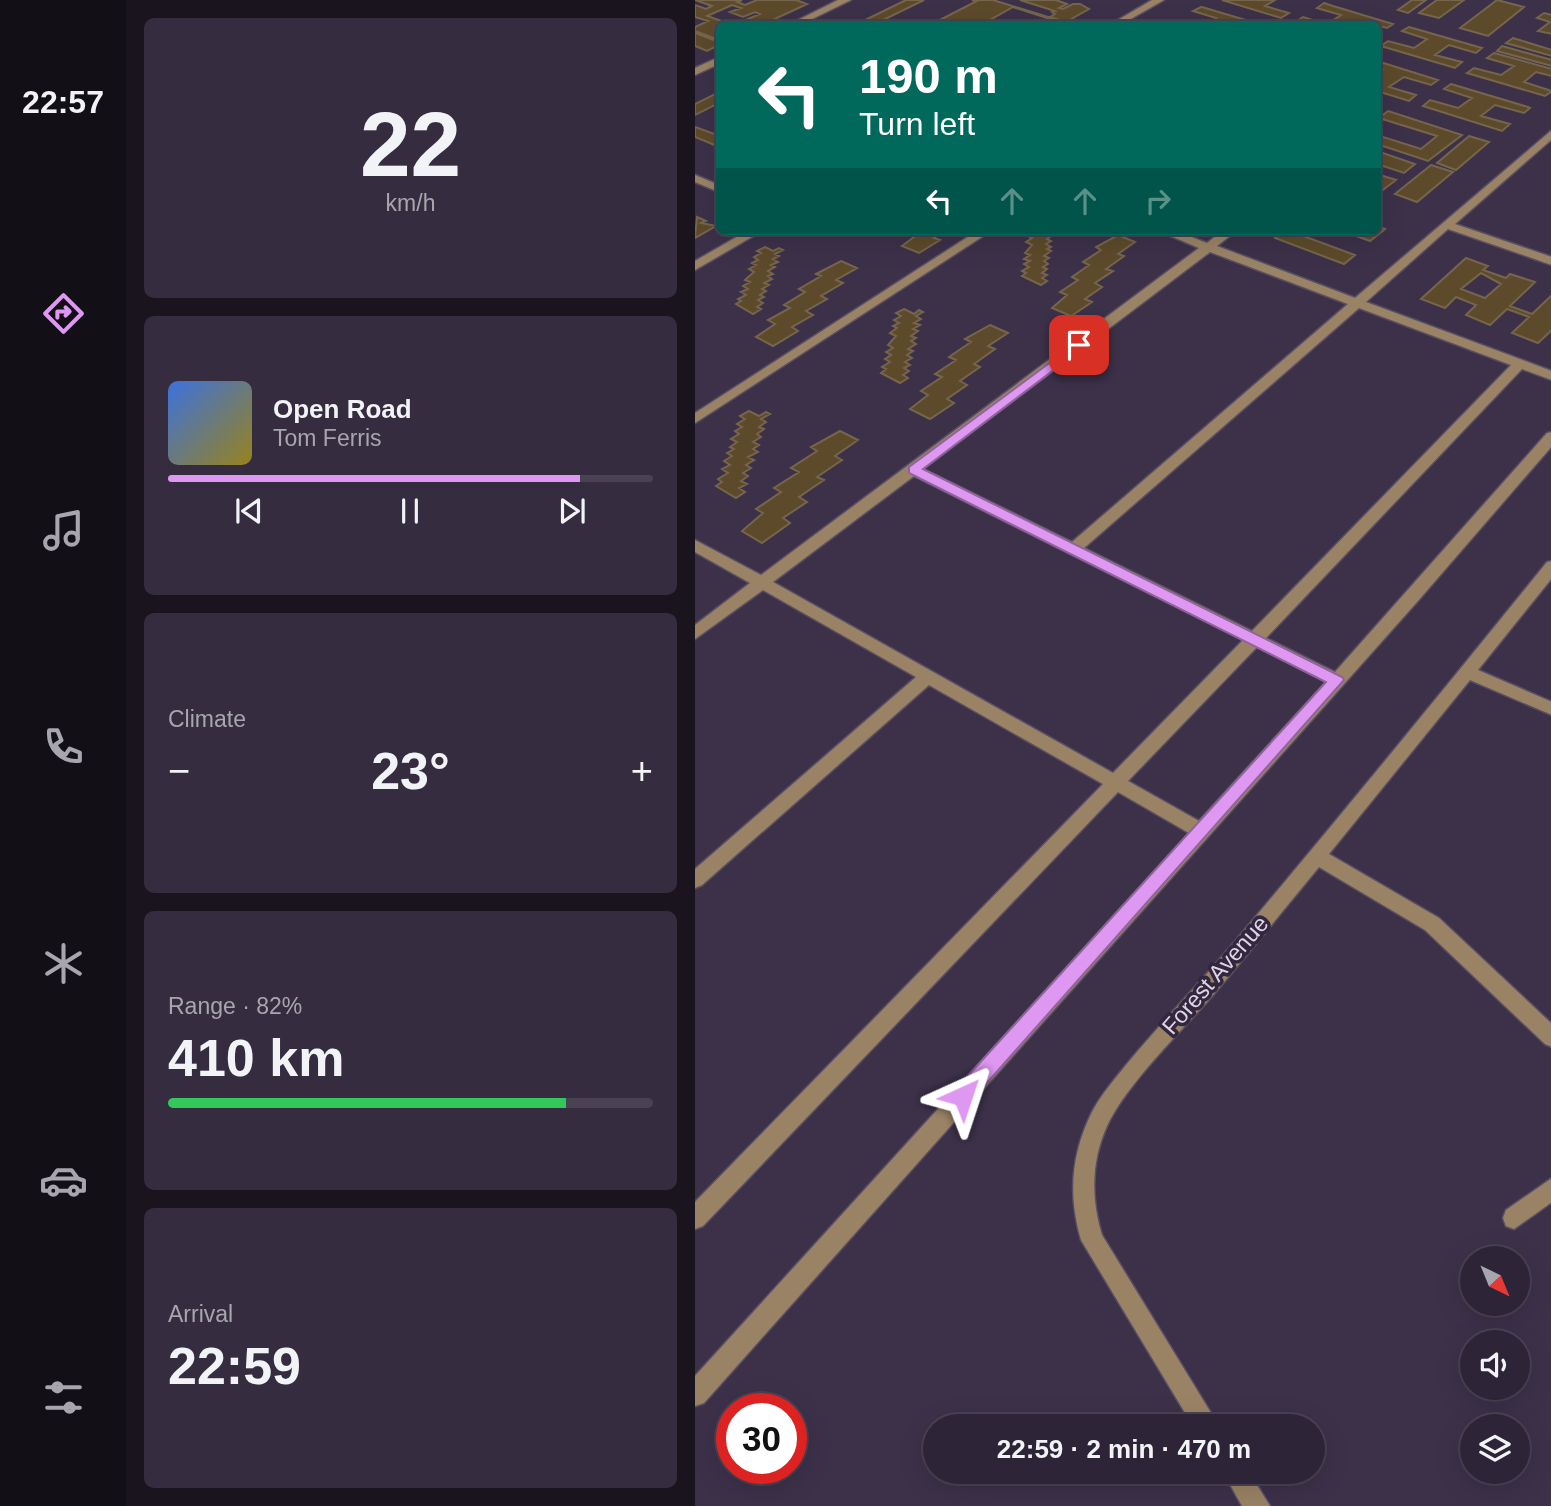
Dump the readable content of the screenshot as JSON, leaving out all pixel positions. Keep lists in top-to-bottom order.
{
  "streets": {
    "street": ["Forest Avenue"]
  },
  "north": "bottom right",
  "page": {
    "tabs": "22:57",
    "tile": [
      ["22", "km/h"],
      "Climate",
      ["Range · 82%", "410 km"],
      ["Arrival", "22:59"]
    ],
    "turn": ["190 m", "Turn left"],
    "song": ["Open Road", "Tom Ferris"],
    "heat": ["−", "23°", "+"],
    "limit": "30",
    "trip": "22:59 · 2 min · 470 m"
  }
}
